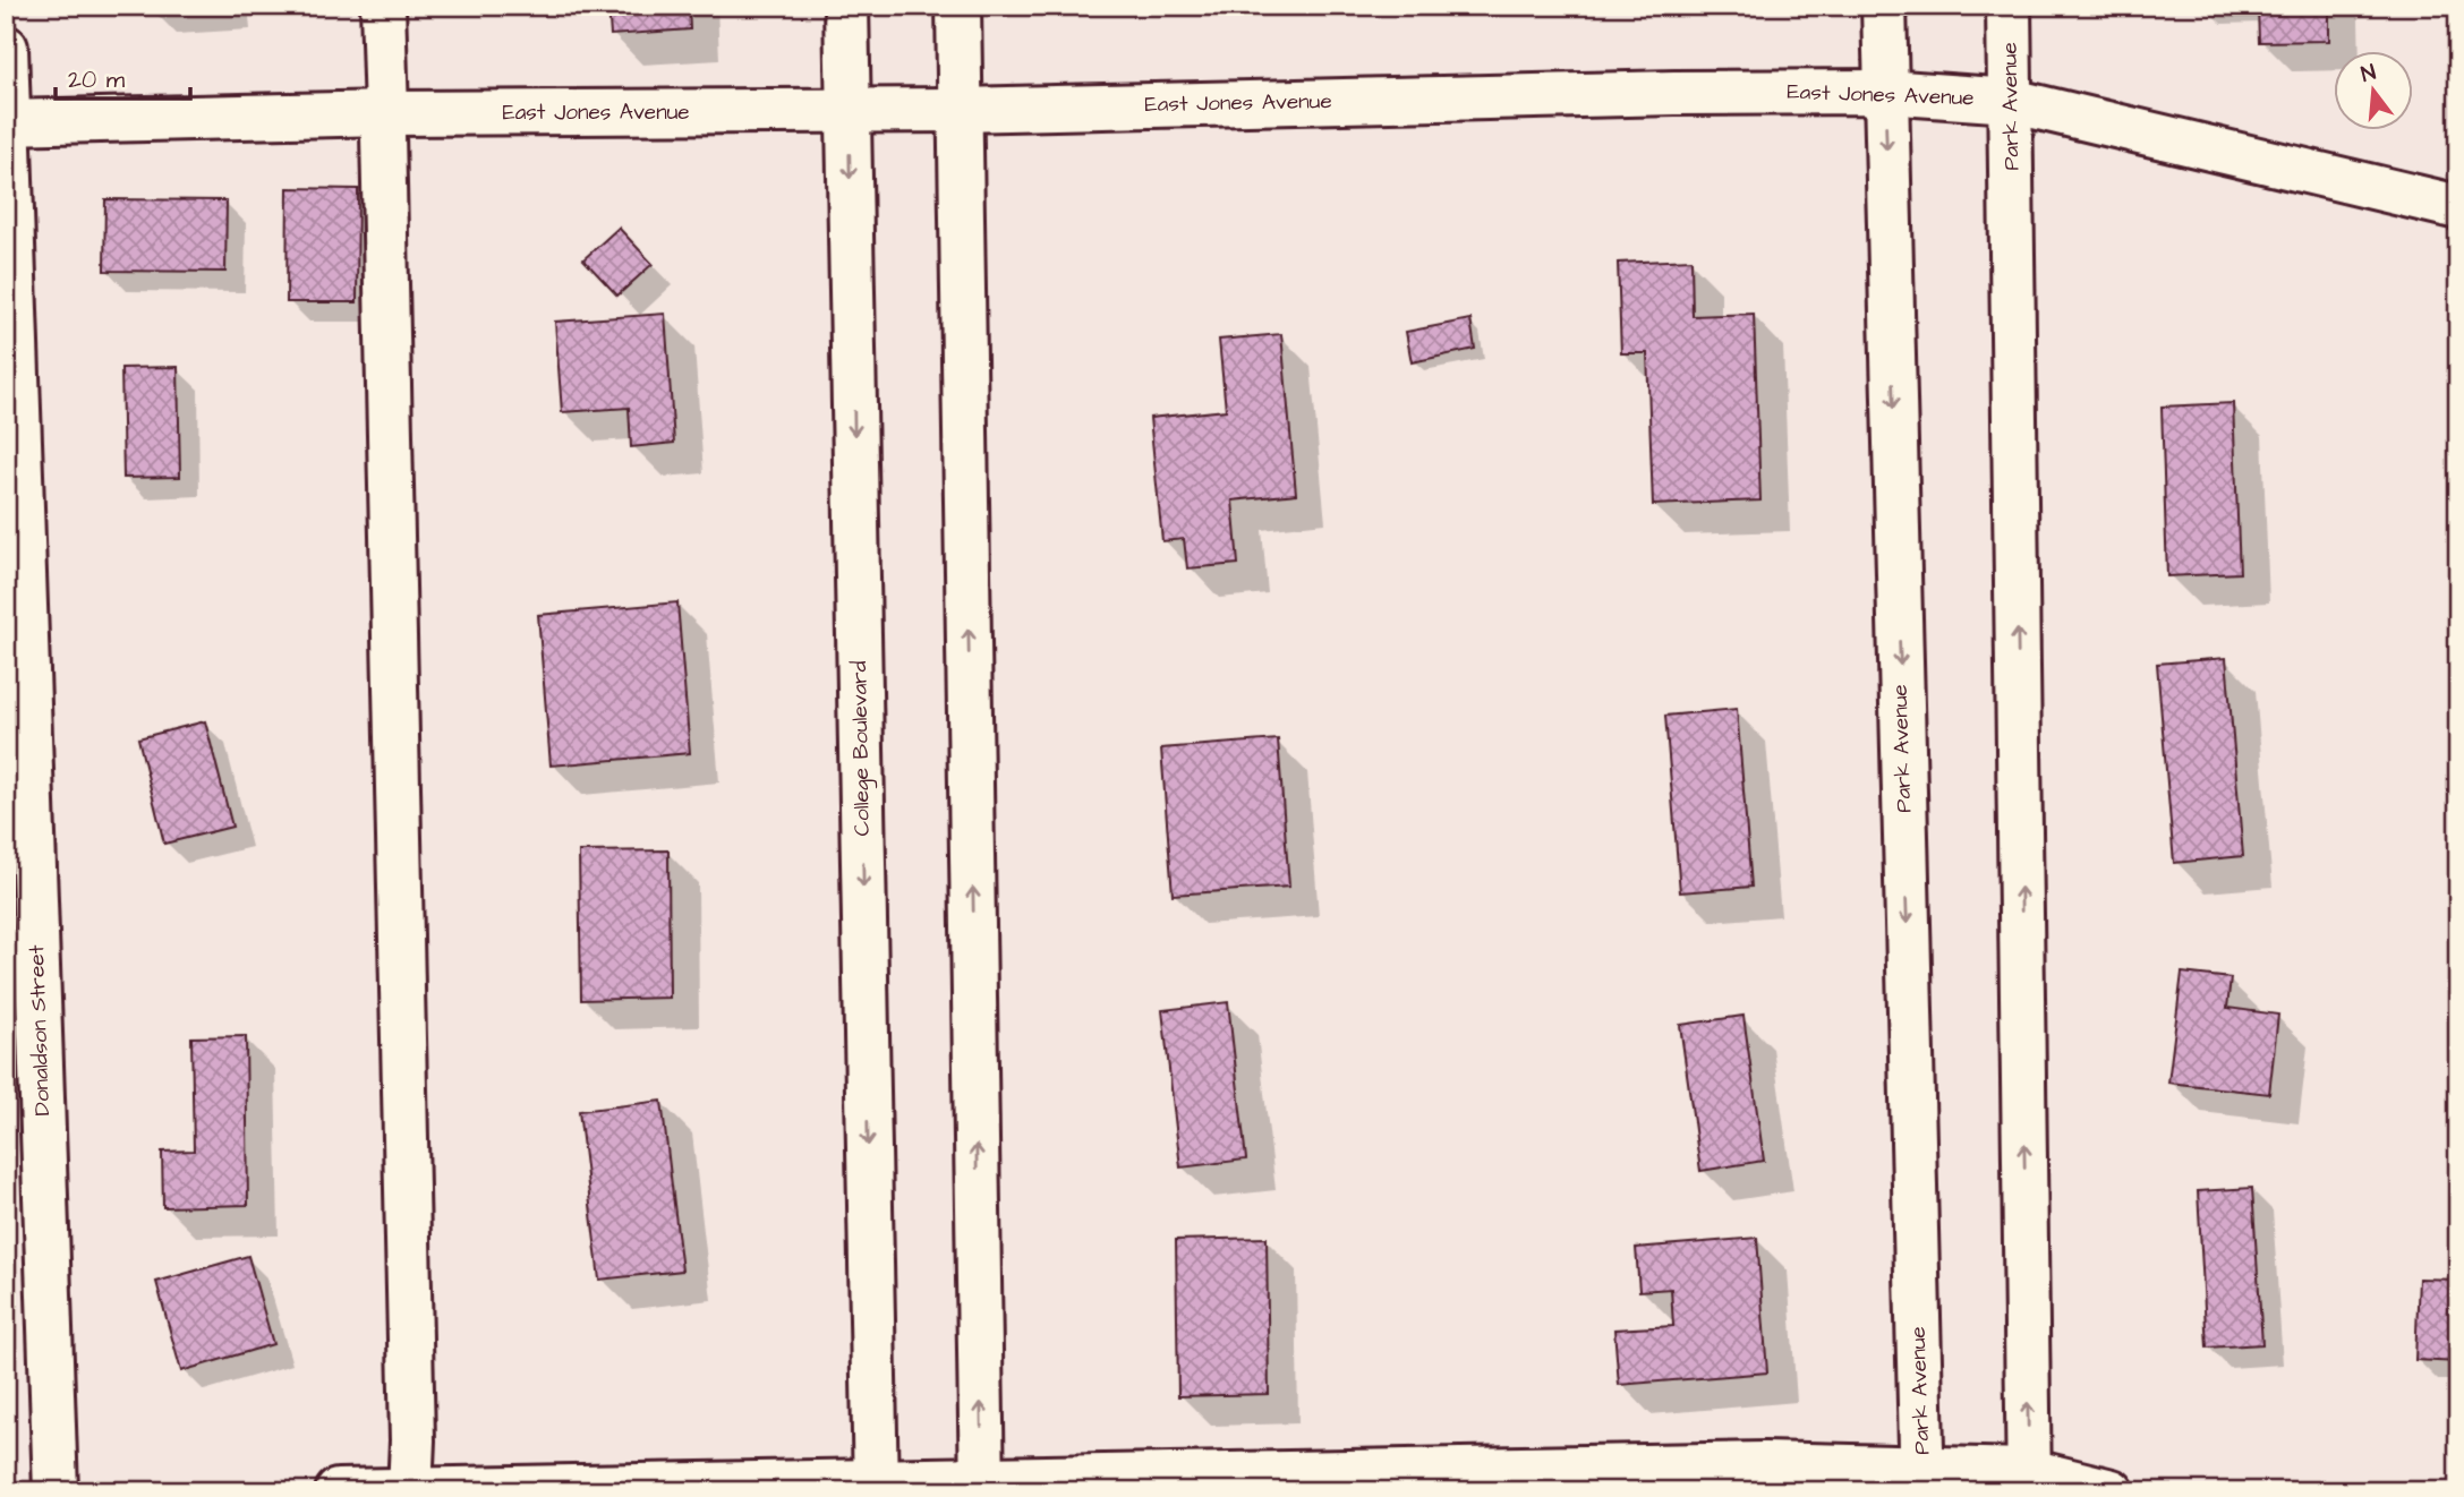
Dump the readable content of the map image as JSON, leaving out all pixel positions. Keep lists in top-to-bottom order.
{
  "streets": {
    "street": [
      "East Jones Avenue",
      "Park Avenue",
      "College Boulevard",
      "Donaldson Street"
    ]
  },
  "crossings": [
    ["East Jones Avenue", "Park Avenue"],
    ["East Jones Avenue", "College Boulevard"],
    ["East Jones Avenue", "Donaldson Street"]
  ],
  "scale_bar": "20 m",
  "north": "top"
}
